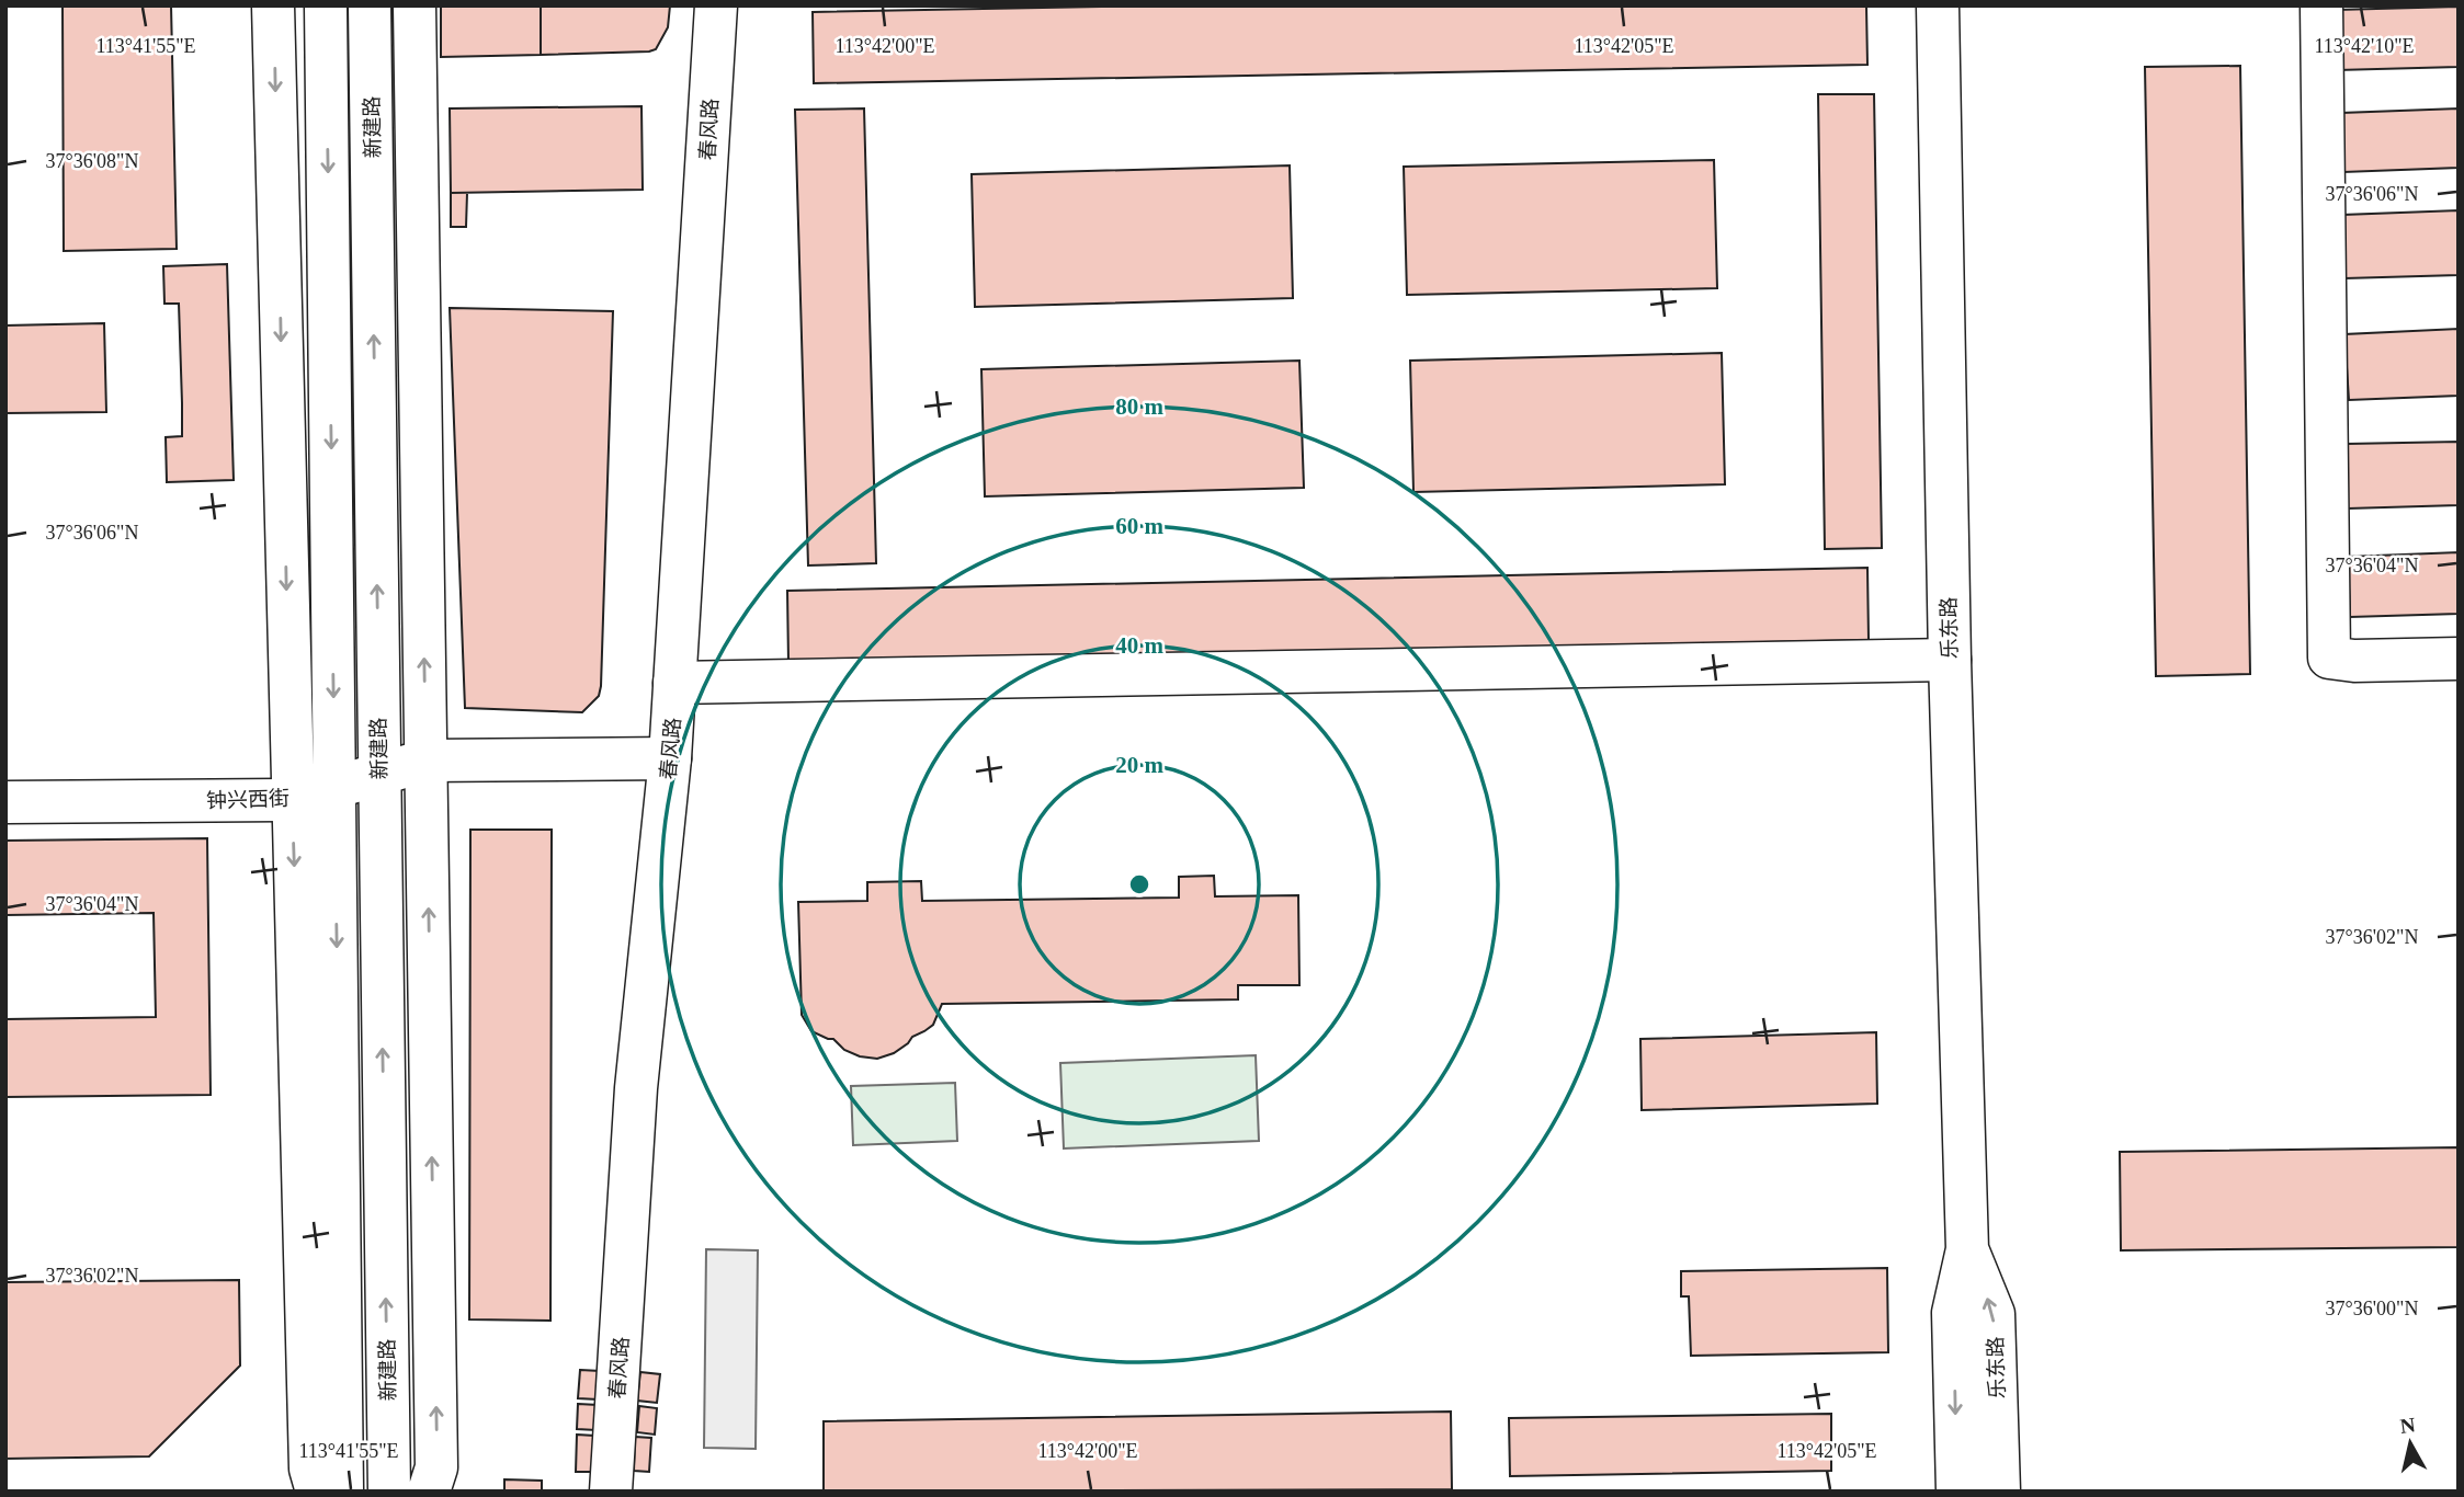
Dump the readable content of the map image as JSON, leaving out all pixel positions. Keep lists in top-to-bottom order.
{
  "streets": {
    "main road": [
      "新建路",
      "春风路",
      "乐东路",
      "钟兴西街"
    ]
  },
  "crossings": [
    ["新建路", "钟兴西街"],
    ["春风路", "钟兴西街"]
  ],
  "north": "top",
  "coordinates": [
    "113°41'55\"E",
    "113°42'00\"E",
    "113°42'05\"E",
    "113°42'10\"E",
    "37°36'08\"N",
    "37°36'06\"N",
    "37°36'04\"N",
    "37°36'02\"N",
    "37°36'00\"N"
  ],
  "rings": [
    "80 m",
    "60 m",
    "40 m",
    "20 m"
  ]
}
